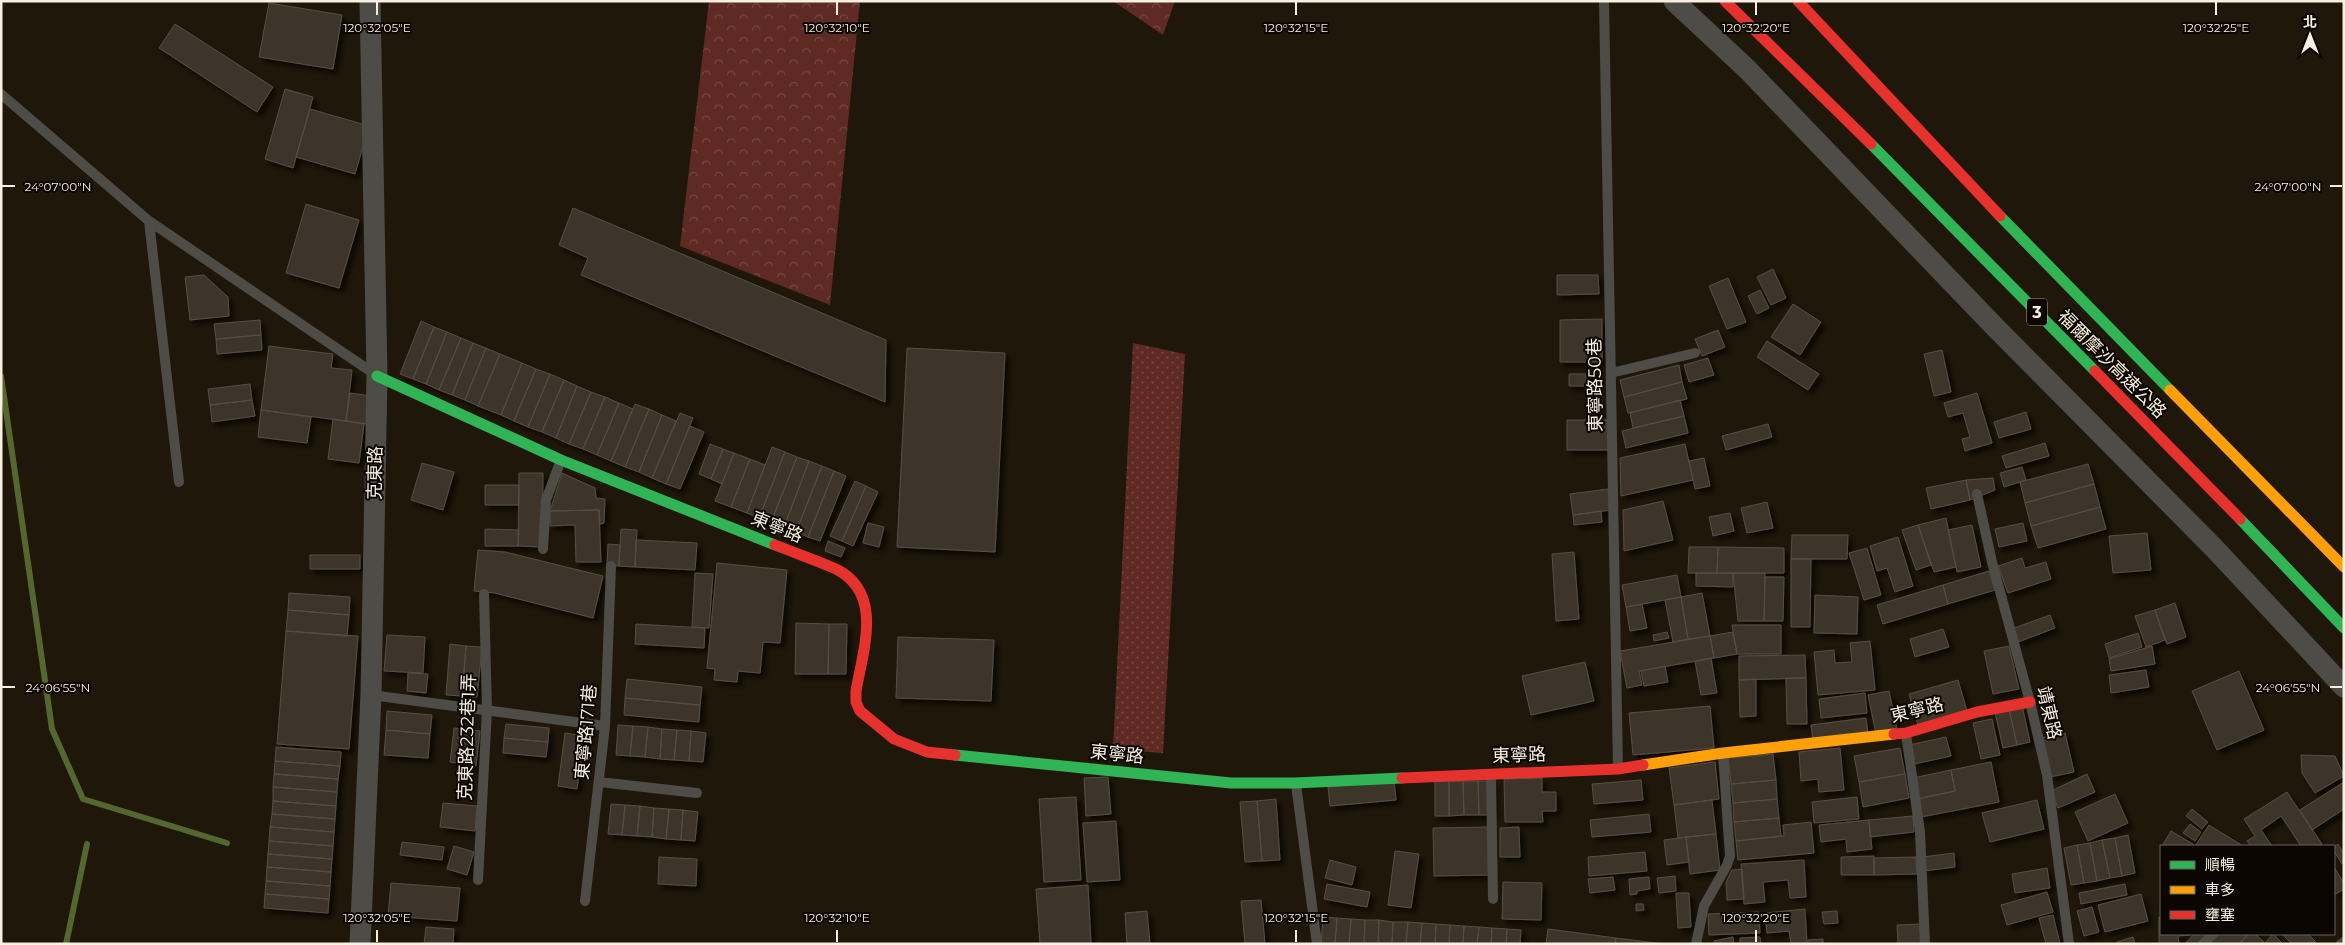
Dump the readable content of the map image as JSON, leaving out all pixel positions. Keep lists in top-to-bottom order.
{
  "streets": {
    "main road": ["3", "福爾摩沙高速公路", "東寧路"],
    "street": ["克東路"],
    "lane": [
      "東寧路50巷",
      "靖東路",
      "東寧路171巷",
      "克東路232巷1弄"
    ]
  },
  "crossings": [
    ["東寧路50巷", "東寧路"],
    ["克東路", "東寧路"],
    ["東寧路", "靖東路"]
  ],
  "legend": ["順暢", "車多", "壅塞"],
  "north": "top",
  "coordinates": [
    "120°32'05\"E",
    "120°32'10\"E",
    "120°32'15\"E",
    "120°32'20\"E",
    "120°32'25\"E",
    "24°07'00\"N",
    "24°06'55\"N"
  ]
}
